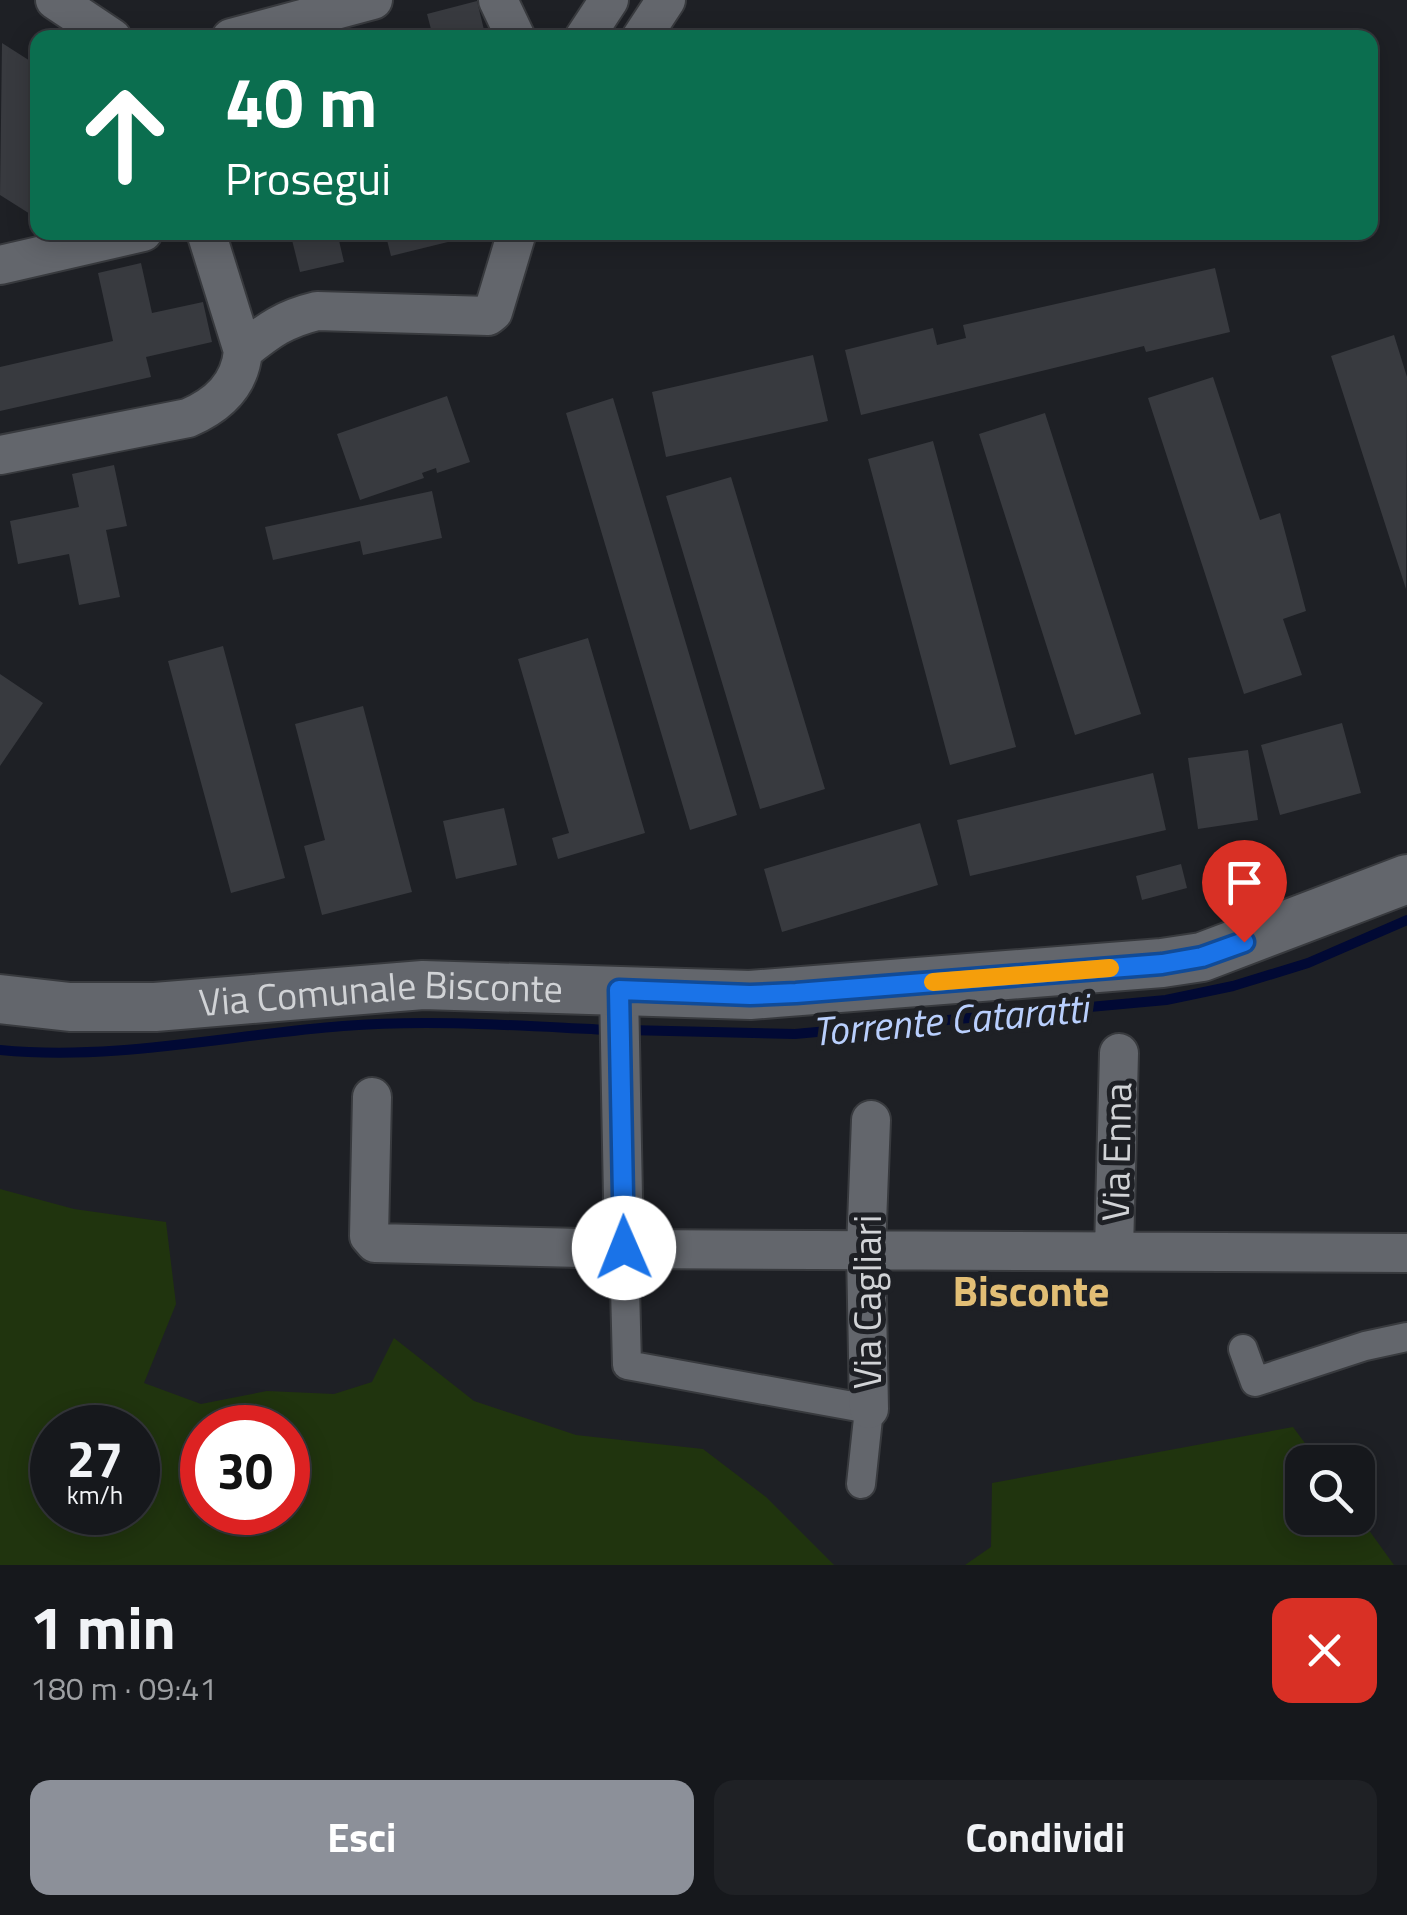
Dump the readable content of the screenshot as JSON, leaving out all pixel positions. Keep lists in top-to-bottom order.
{
  "streets": {
    "street": ["Via Comunale Bisconte", "Via Enna", "Via Cagliari"]
  },
  "districts": ["Bisconte"],
  "water": ["Torrente Cataratti"],
  "page": {
    "turn": ["40 m", "Prosegui"],
    "speed": "27 km/h",
    "limit": "30",
    "heading": ["1 min", "180 m · 09:41"],
    "buttons": ["Esci", "Condividi"]
  }
}
